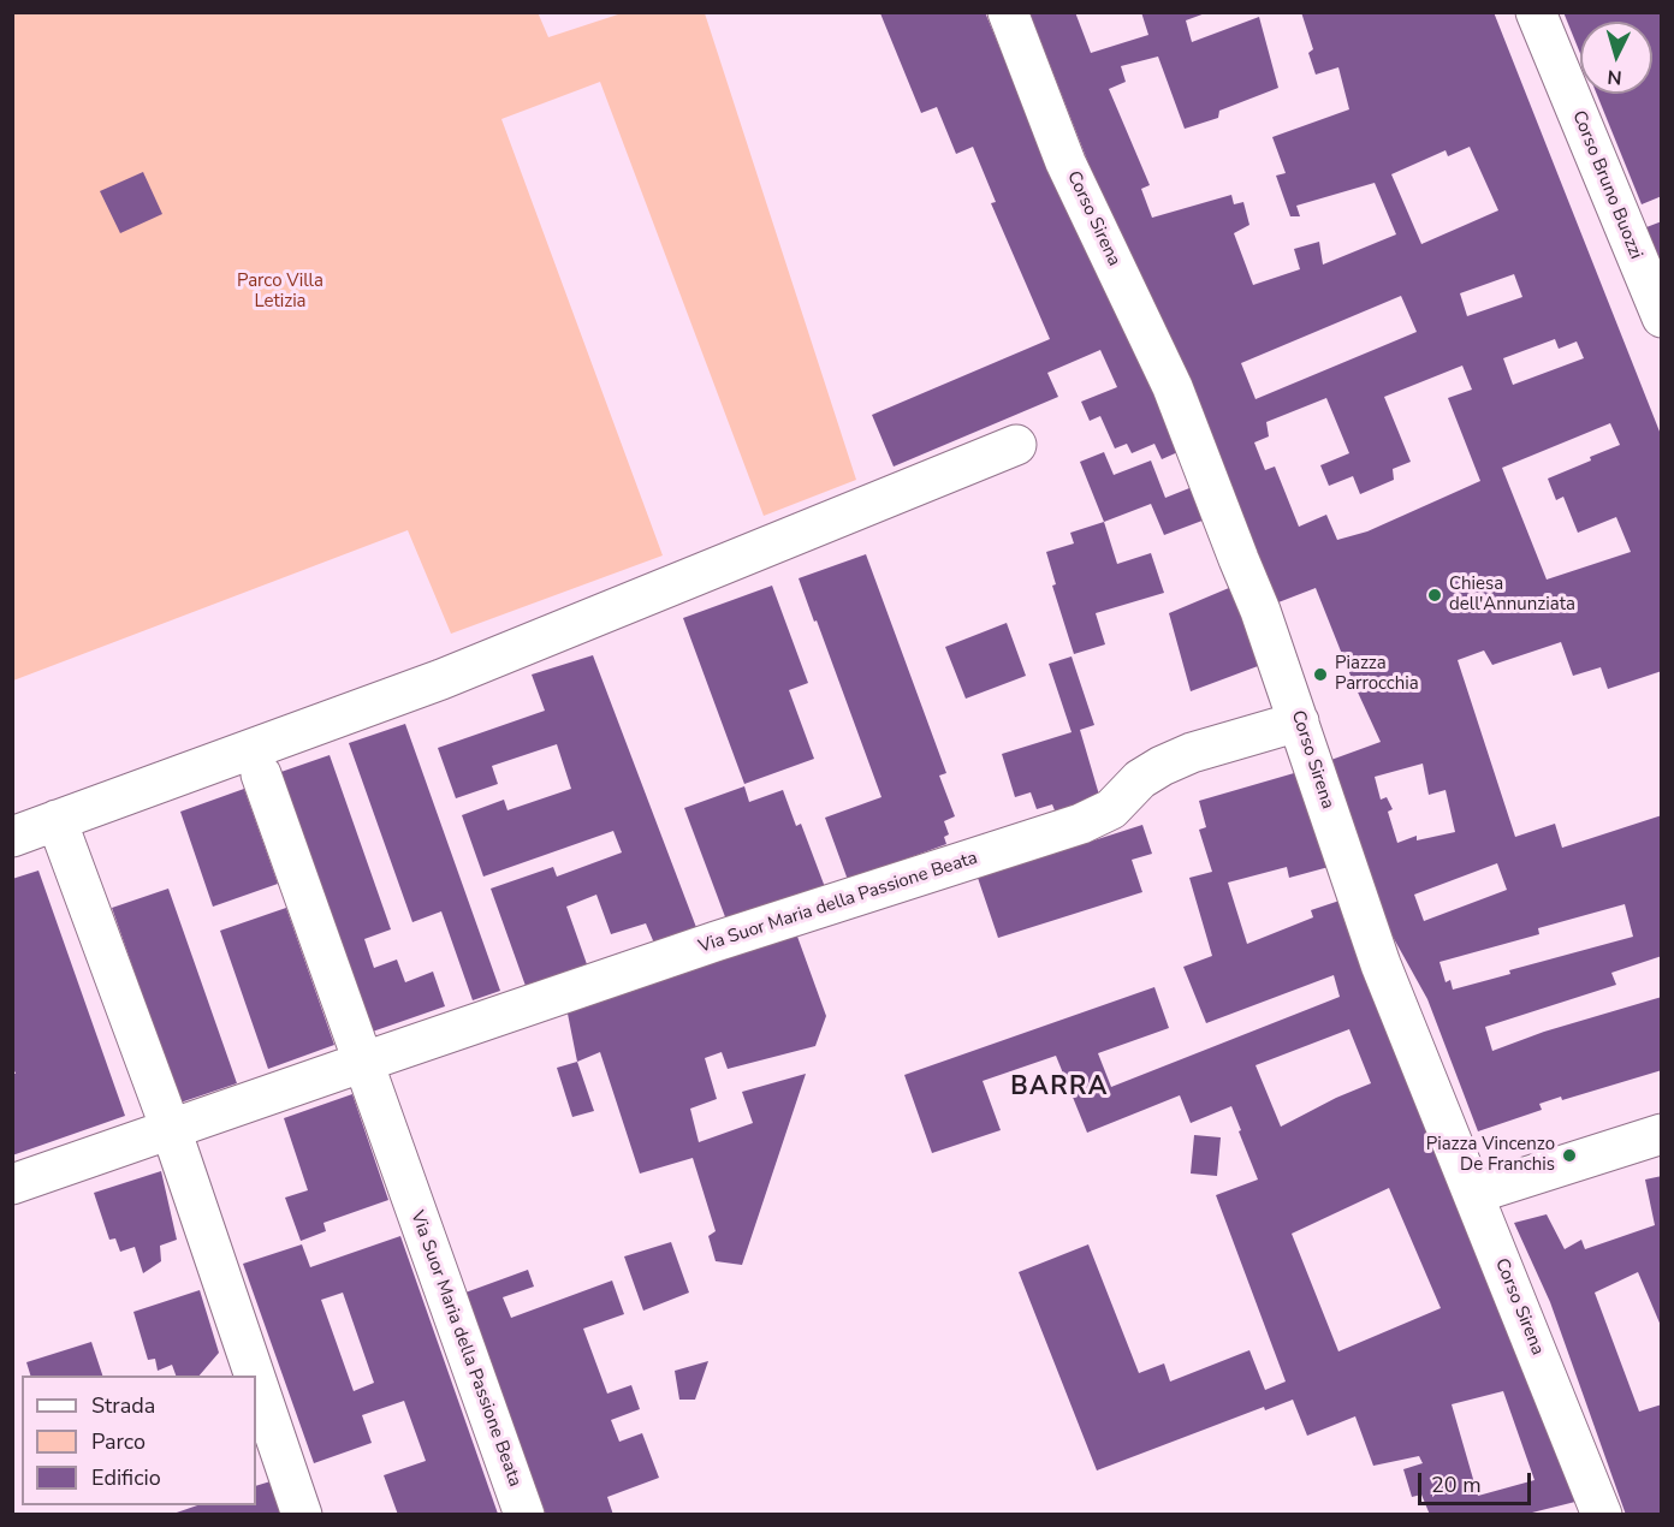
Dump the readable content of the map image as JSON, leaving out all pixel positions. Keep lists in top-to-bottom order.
{
  "streets": {
    "street": ["Corso Bruno Buozzi", "Corso Sirena", "Via Suor Maria della Passione Beata"]
  },
  "crossings": [
    ["Corso Sirena", "Via Suor Maria della Passione Beata"]
  ],
  "districts": ["BARRA"],
  "parks": ["Parco Villa Letizia"],
  "places": ["Chiesa dell'Annunziata", "Piazza Parrocchia", "Piazza Vincenzo De Franchis"],
  "legend": ["Strada", "Parco", "Edificio"],
  "scale_bar": "20 m",
  "north": "bottom"
}
